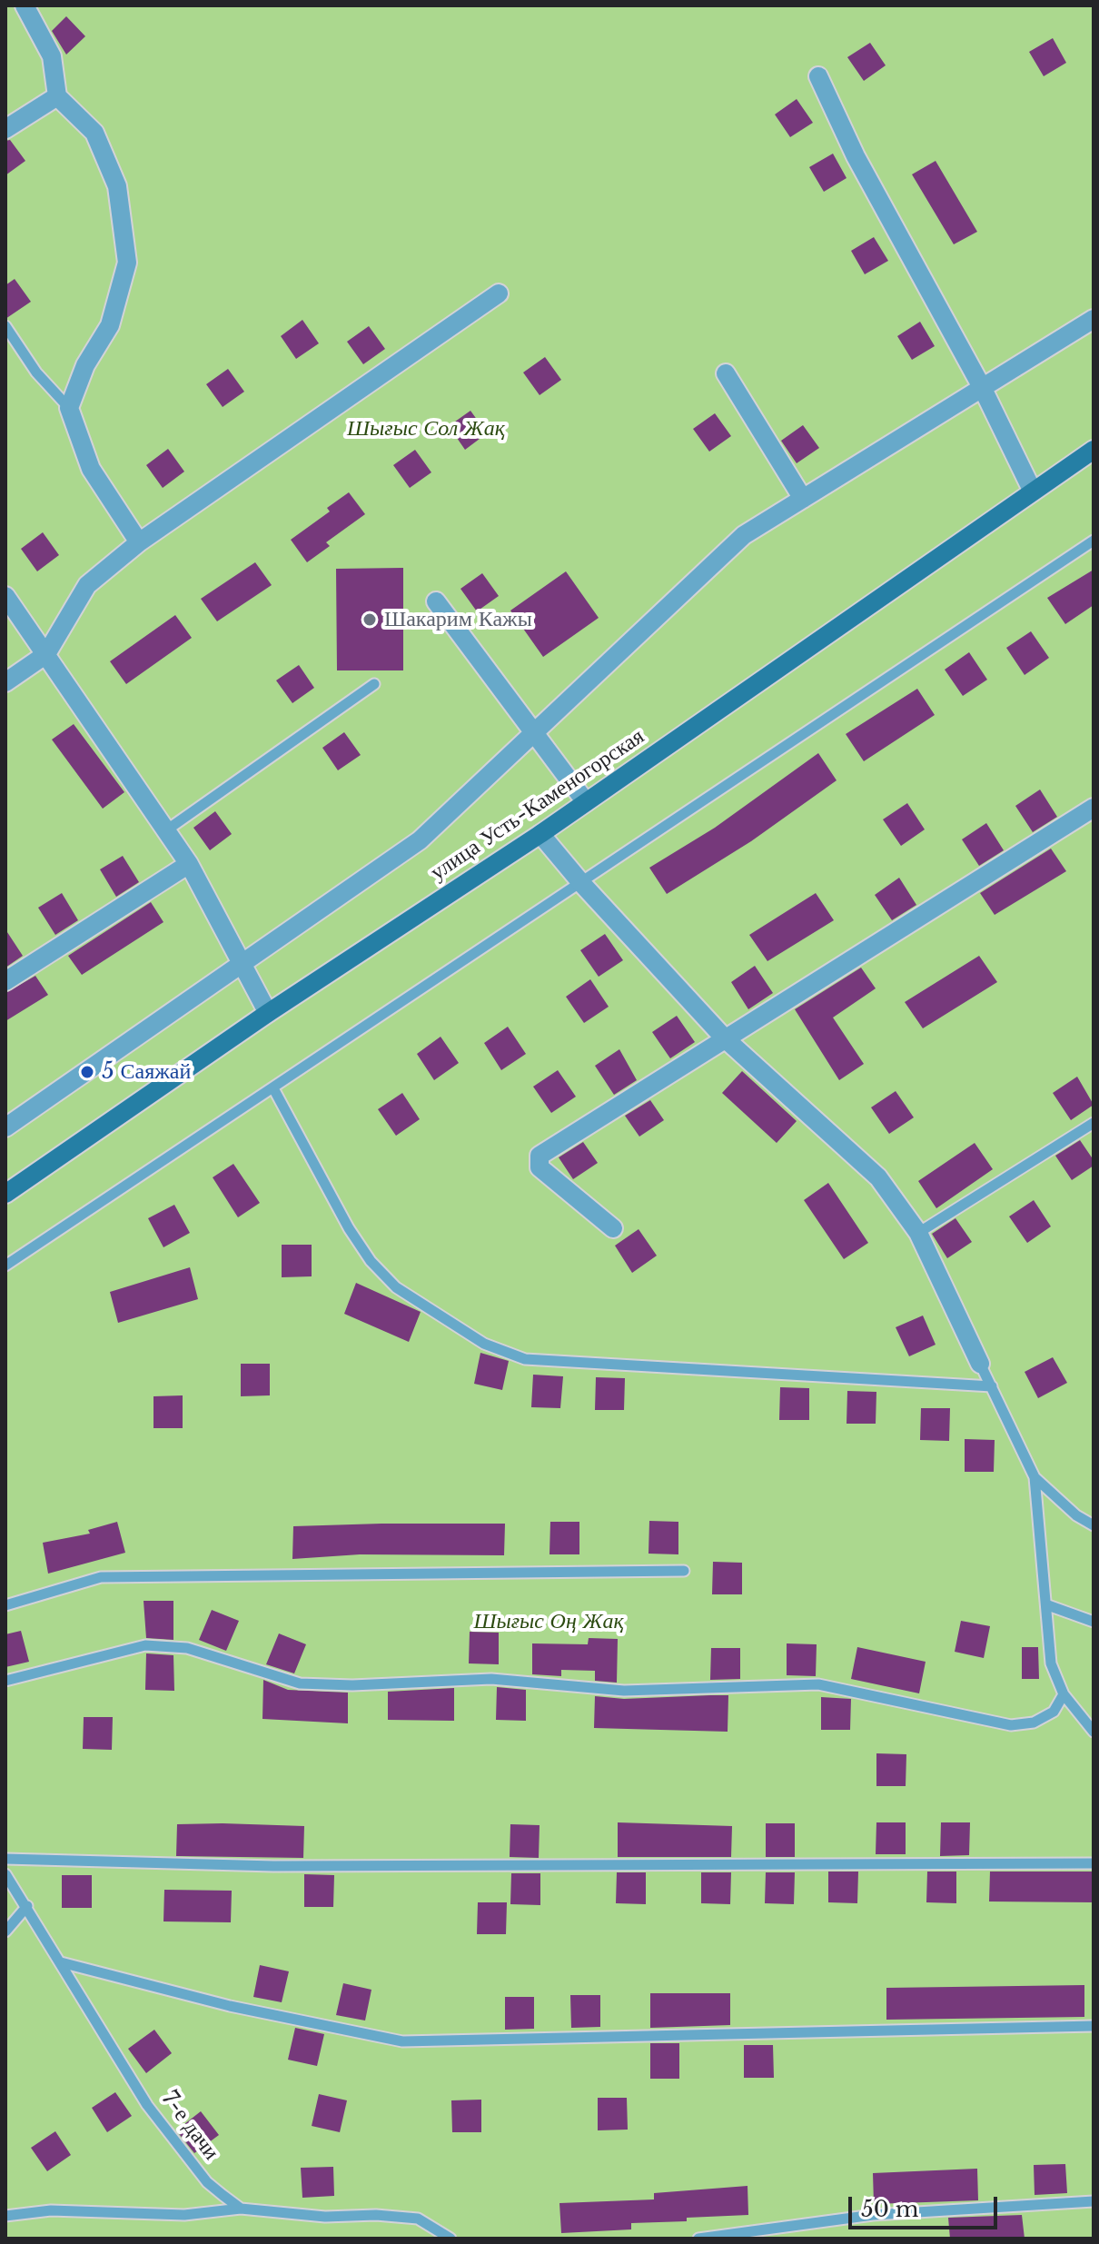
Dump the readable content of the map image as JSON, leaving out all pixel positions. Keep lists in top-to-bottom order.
{
  "streets": {
    "street": ["улица Усть-Каменогорская"],
    "lane": ["7-е дачи"]
  },
  "parks": ["Шығыс Сол Жақ", "Шығыс Оң Жақ"],
  "places": ["Шакарим Кажы", "5 Саяжай"],
  "scale_bar": "50 m"
}
